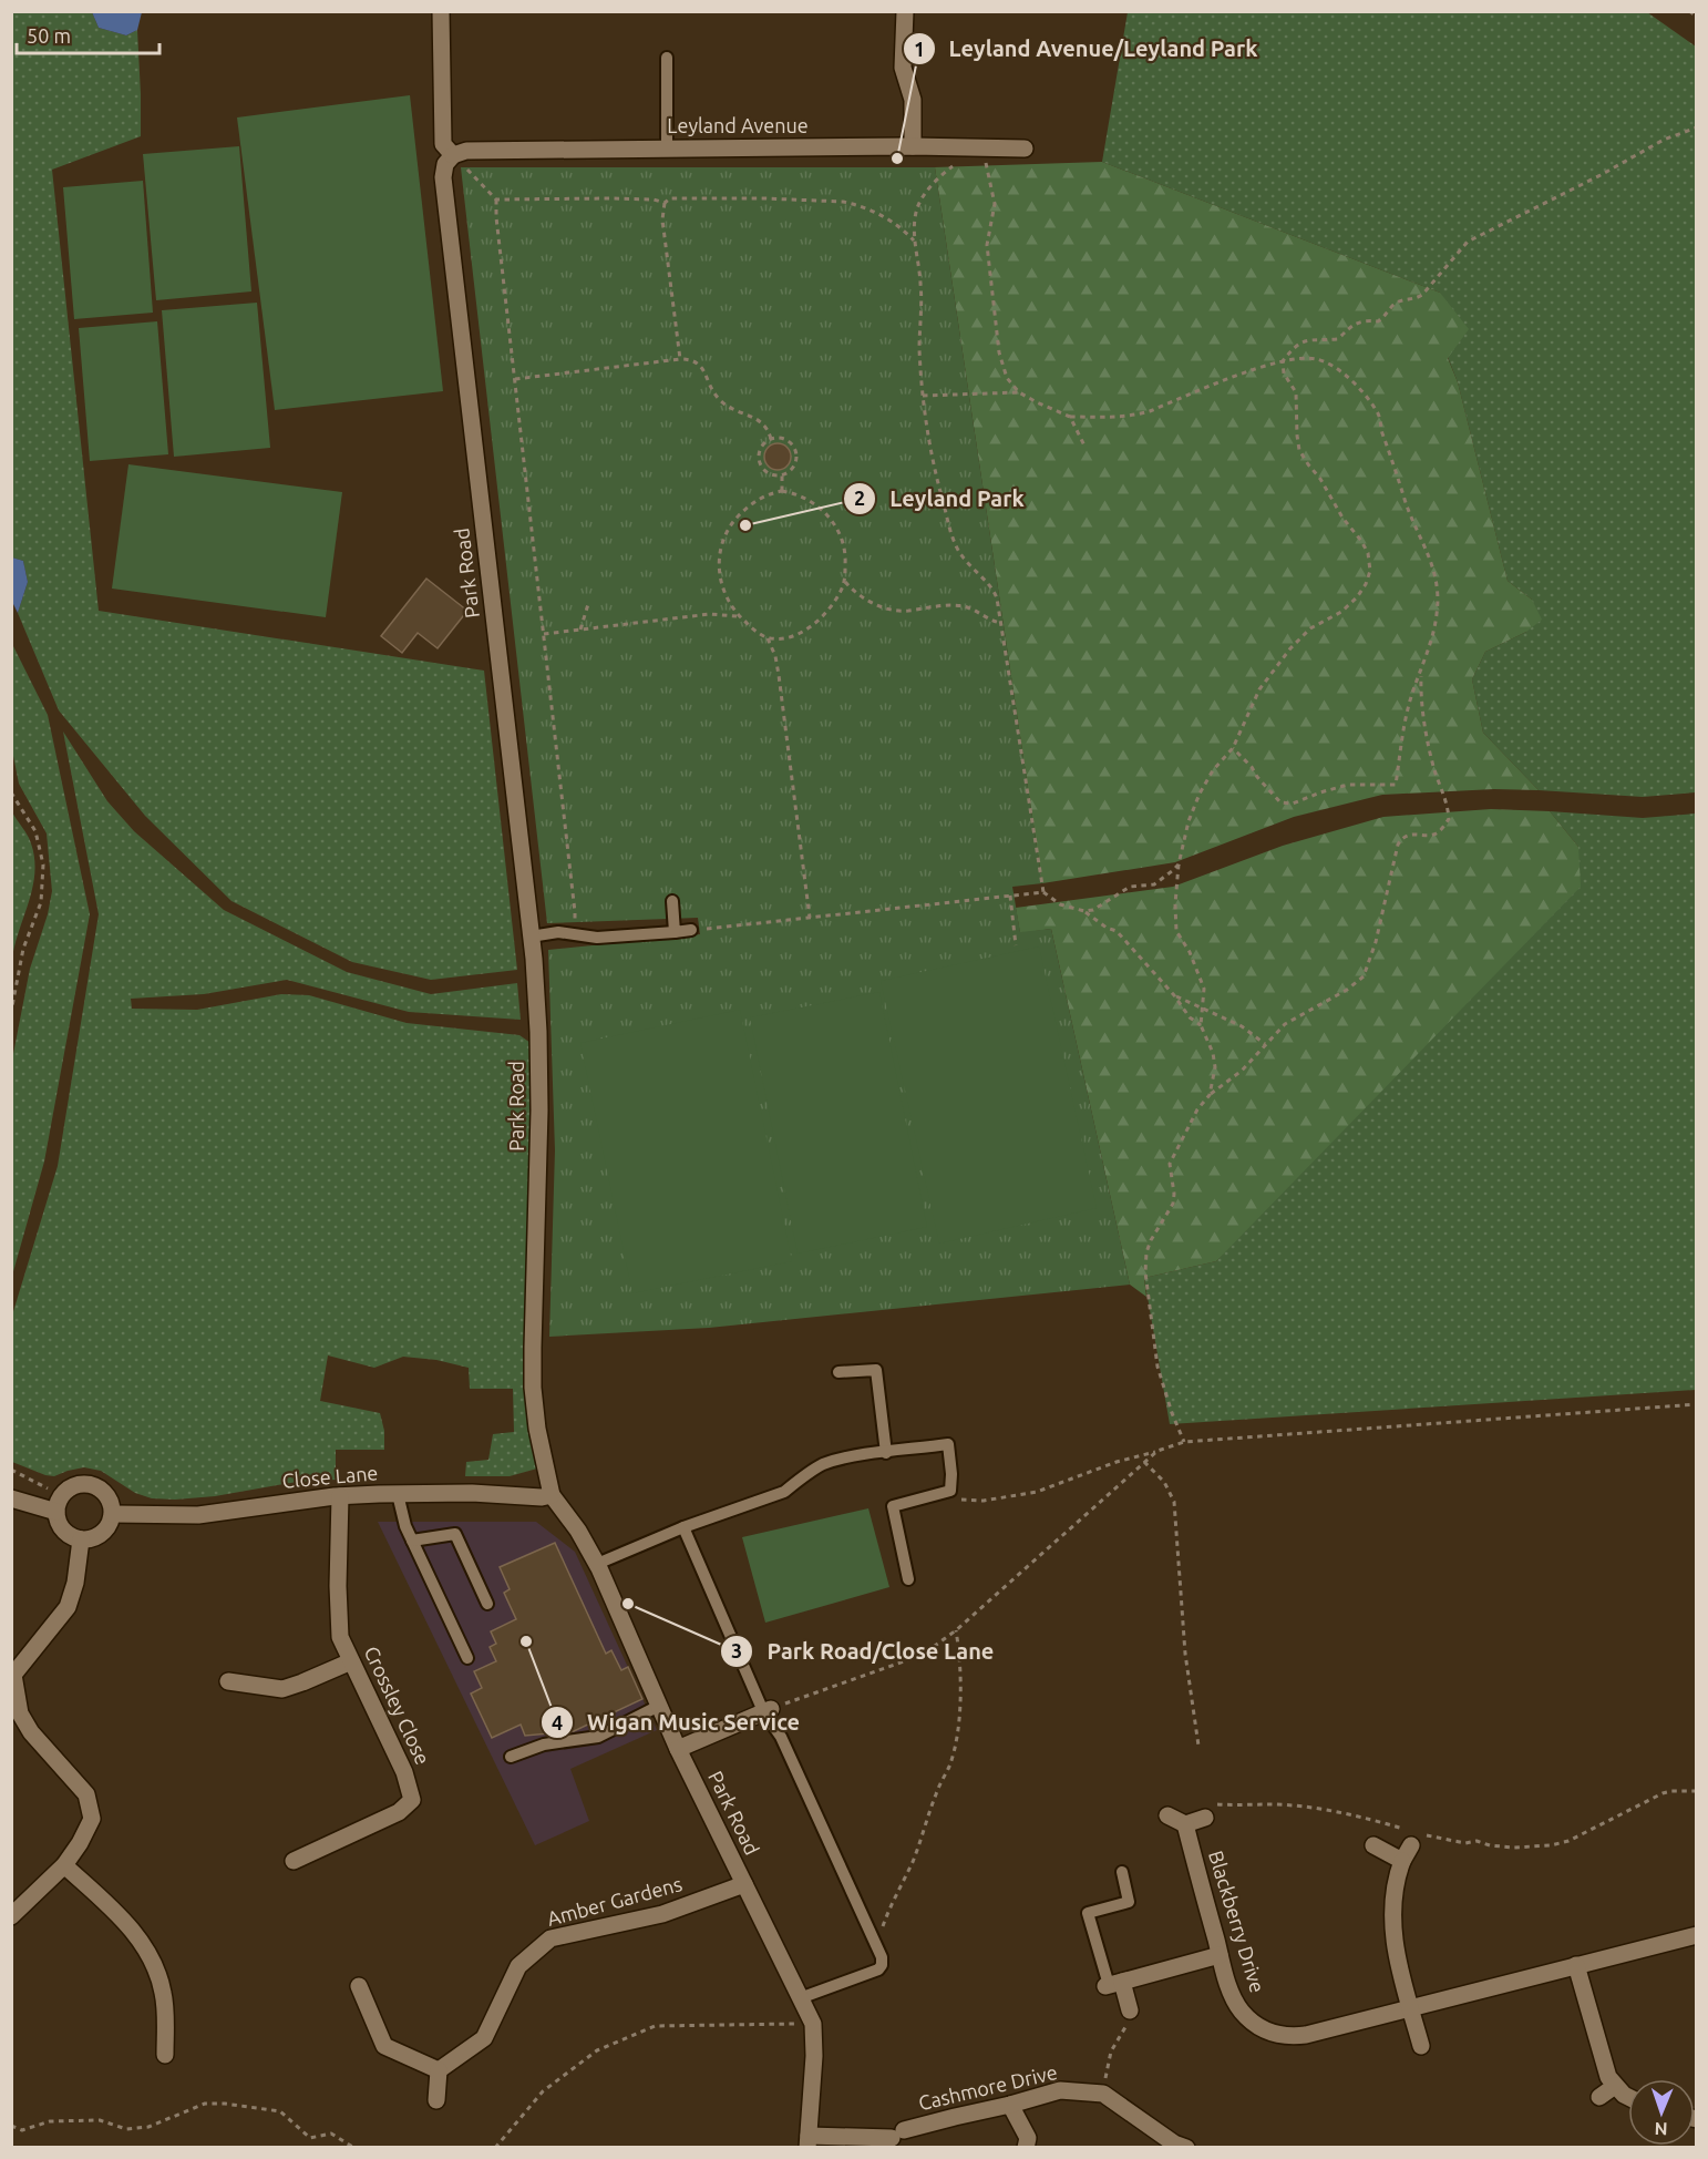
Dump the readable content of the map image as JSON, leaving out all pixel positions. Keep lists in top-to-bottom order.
{
  "streets": {
    "street": [
      "Leyland Avenue",
      "Park Road",
      "Close Lane",
      "Crossley Close",
      "Amber Gardens",
      "Blackberry Drive",
      "Cashmore Drive"
    ]
  },
  "crossings": [
    ["Leyland Avenue", "Park Road"],
    ["Park Road", "Close Lane"],
    ["Park Road", "Amber Gardens"],
    ["Park Road", "Cashmore Drive"],
    ["Close Lane", "Crossley Close"]
  ],
  "places": [
    "Leyland Avenue/Leyland Park",
    "Leyland Park",
    "Park Road/Close Lane",
    "Wigan Music Service"
  ],
  "scale_bar": "50 m",
  "north": "bottom"
}
